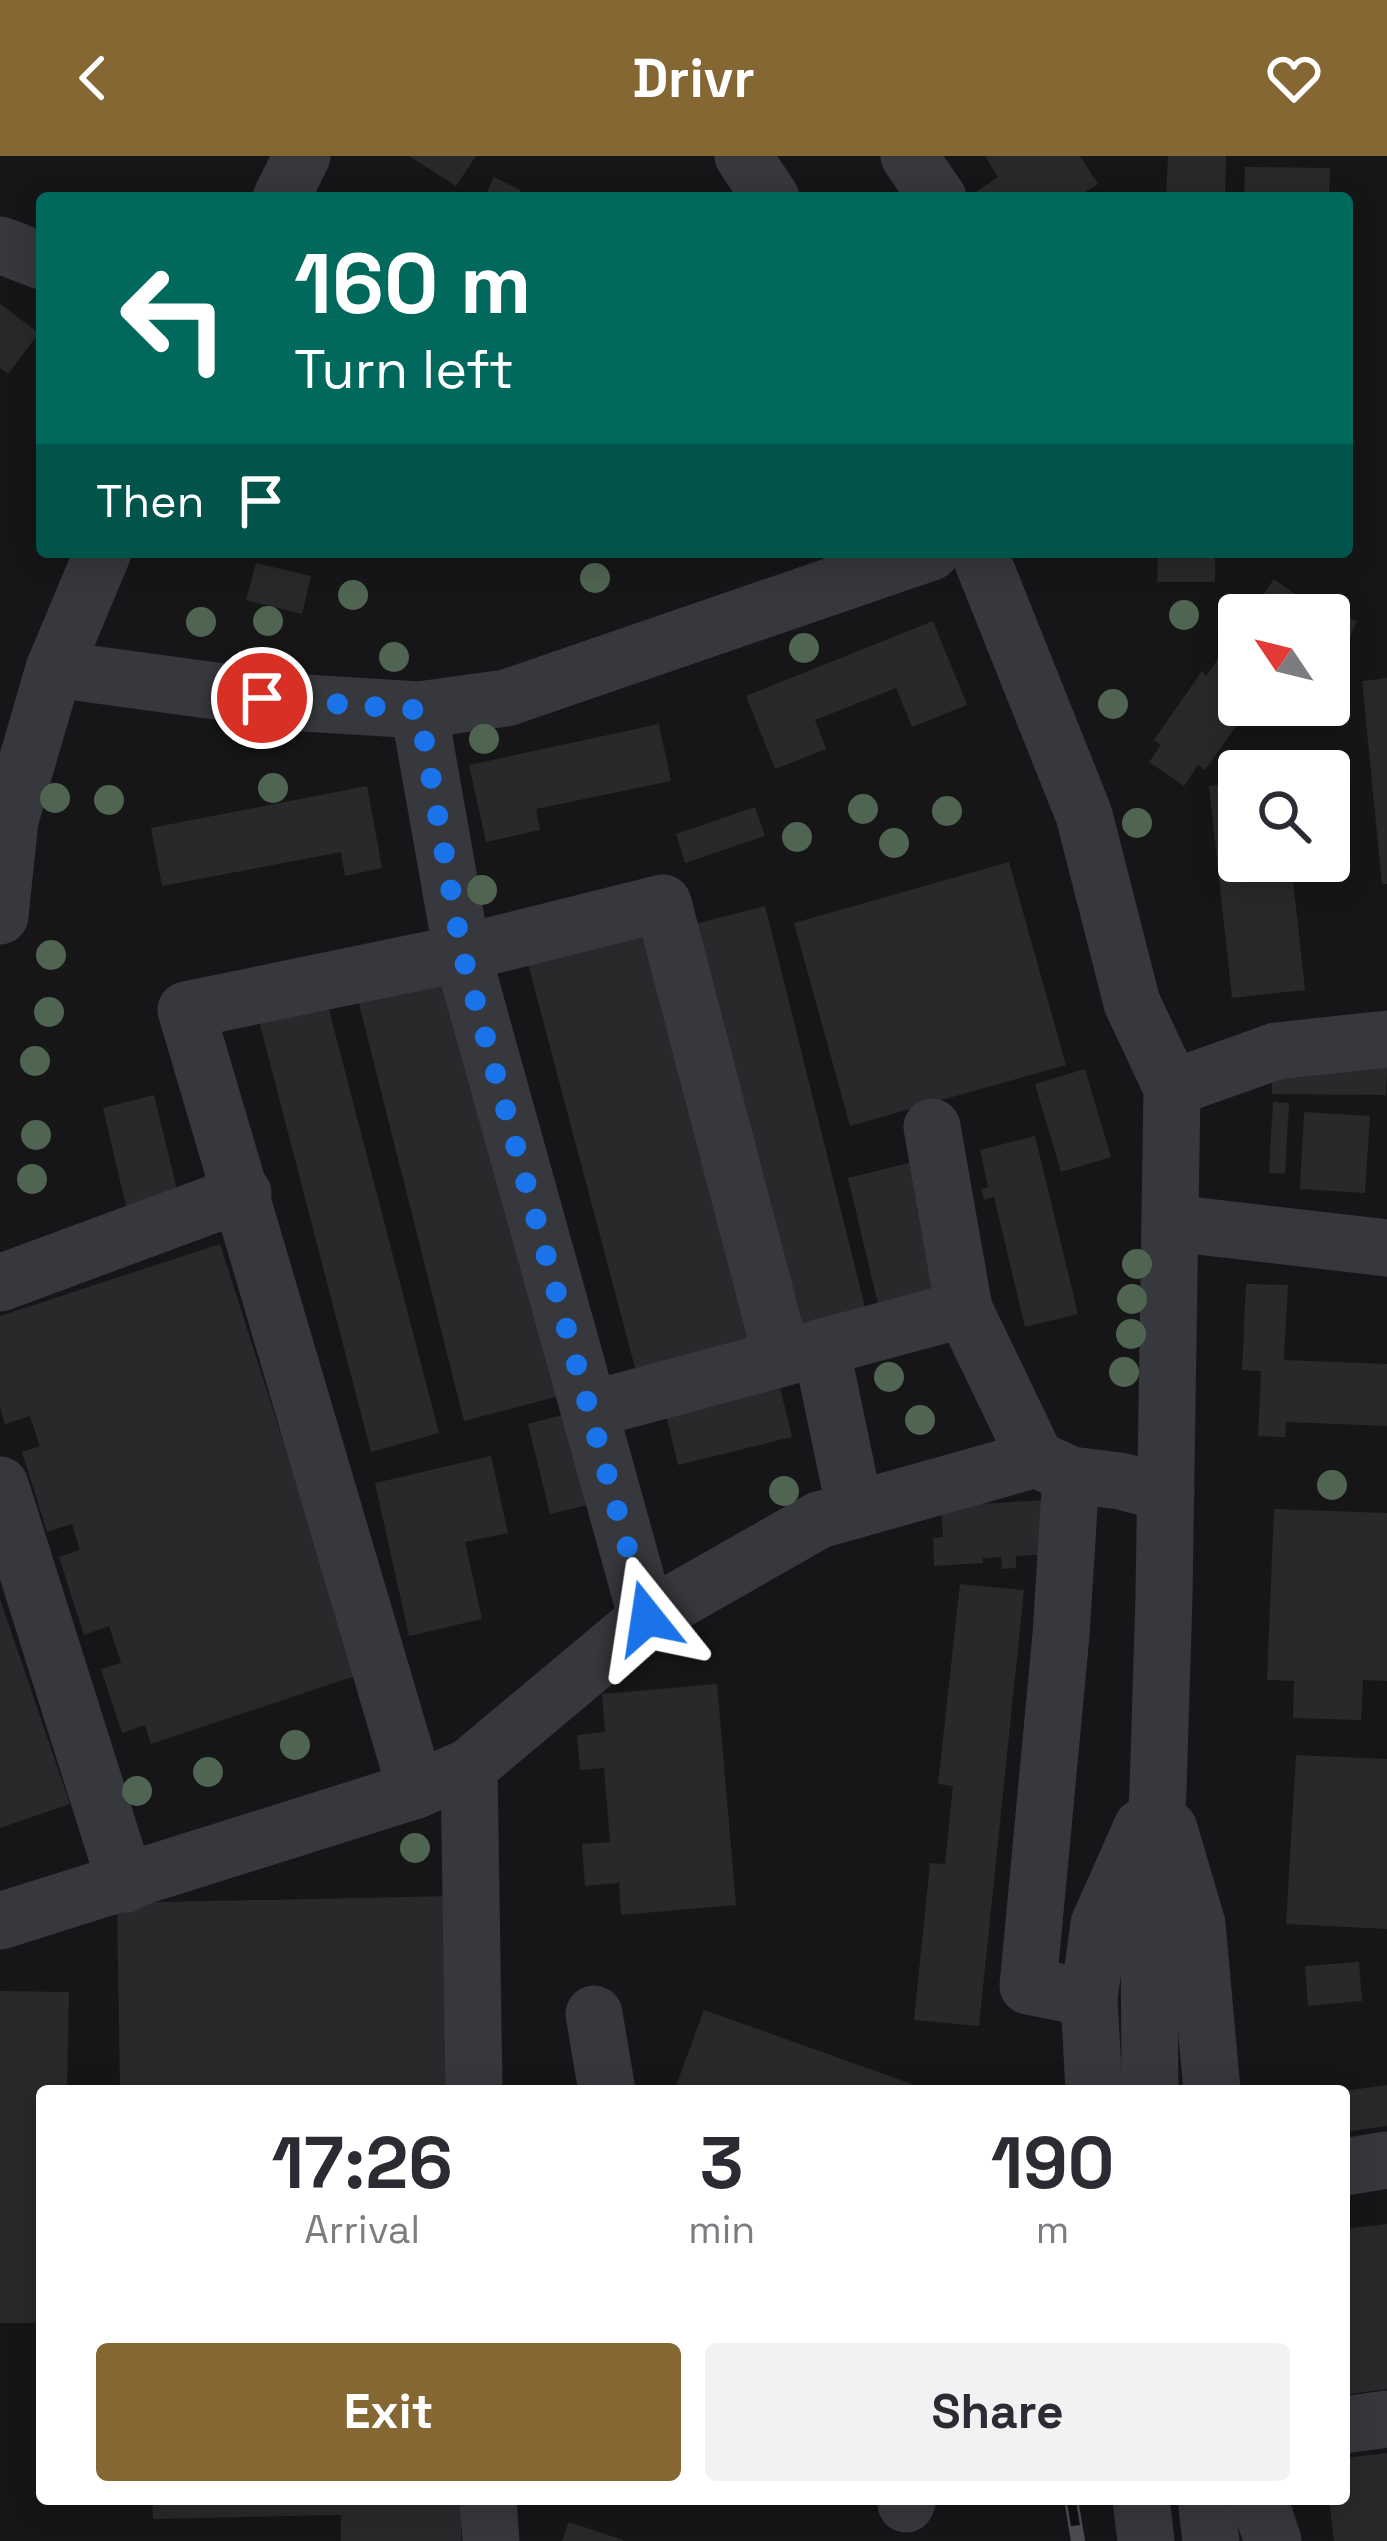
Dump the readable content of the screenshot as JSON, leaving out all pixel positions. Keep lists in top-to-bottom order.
{
  "north": "top left",
  "page": {
    "header": "Drivr",
    "turn": ["160 m", "Turn left"],
    "then": "Then",
    "eta": [
      "17:26",
      "Arrival",
      "3",
      "min",
      "190",
      "m"
    ],
    "buttons": ["Exit", "Share"]
  }
}
